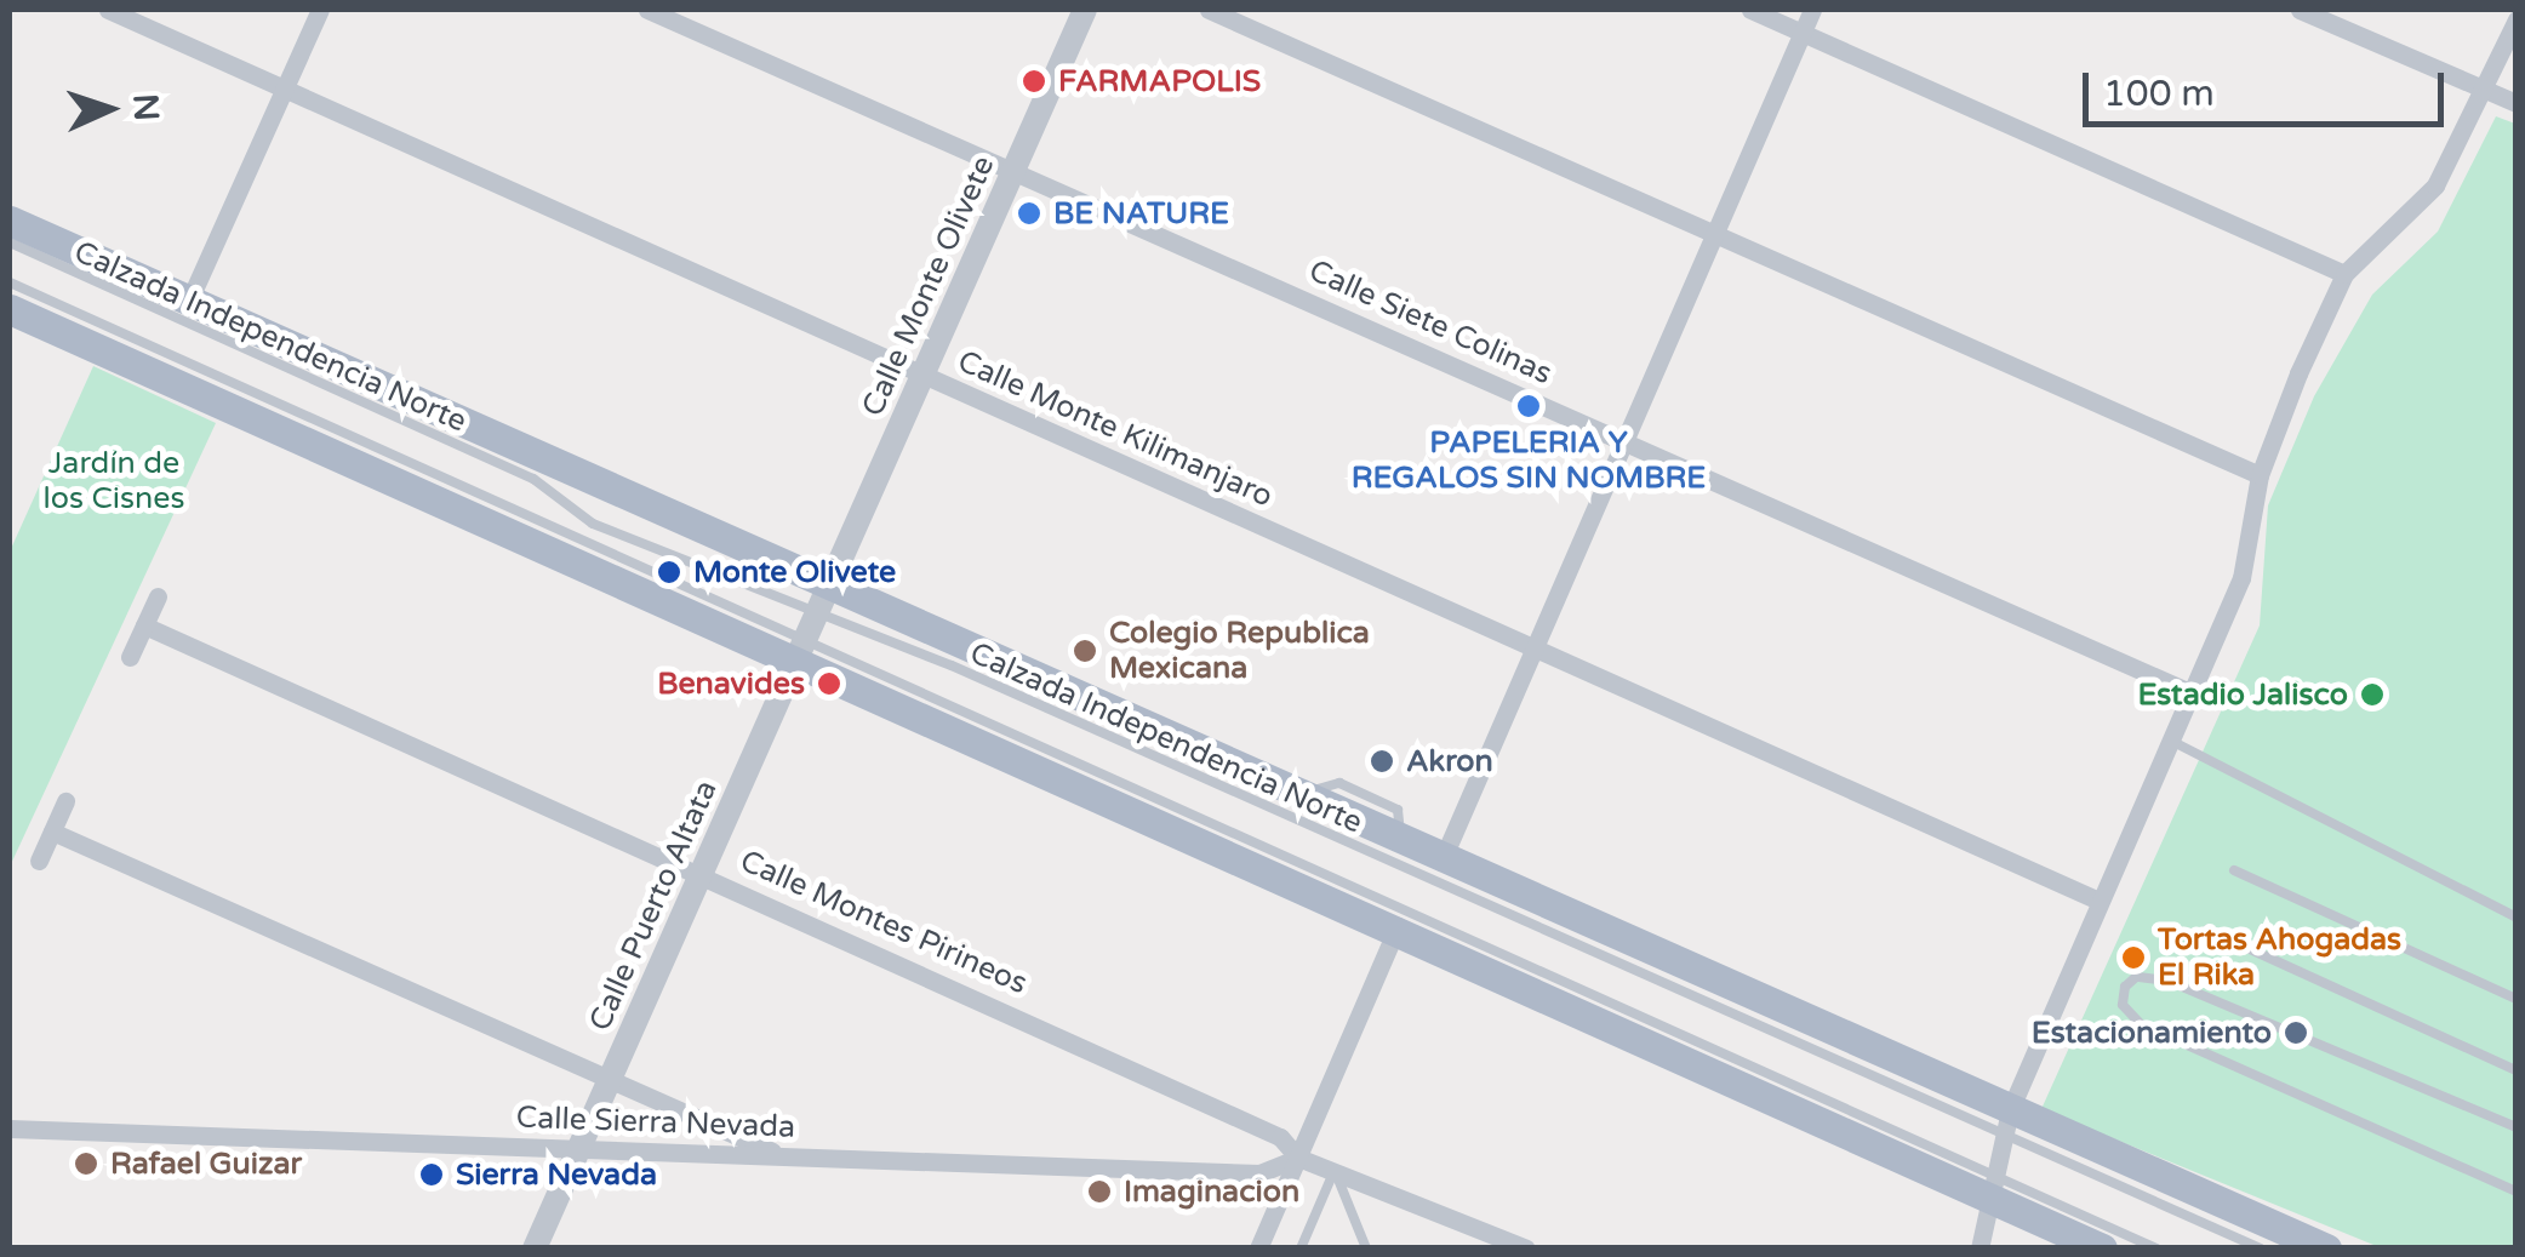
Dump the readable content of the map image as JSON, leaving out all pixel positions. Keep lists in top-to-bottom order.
{
  "streets": {
    "main road": ["Calzada Independencia Norte"],
    "street": [
      "Calle Monte Olivete",
      "Calle Siete Colinas",
      "Calle Monte Kilimanjaro",
      "Calle Puerto Altata",
      "Calle Montes Pirineos",
      "Calle Sierra Nevada"
    ]
  },
  "crossings": [
    ["Calle Monte Olivete", "Calle Siete Colinas"],
    ["Calle Monte Olivete", "Calzada Independencia Norte"],
    ["Calle Monte Olivete", "Calle Monte Kilimanjaro"],
    ["Calle Monte Olivete", "Calle Puerto Altata"],
    ["Calzada Independencia Norte", "Calle Puerto Altata"],
    ["Calle Puerto Altata", "Calle Montes Pirineos"],
    ["Calle Puerto Altata", "Calle Sierra Nevada"],
    ["Calle Montes Pirineos", "Calle Sierra Nevada"]
  ],
  "parks": ["Jardín de los Cisnes"],
  "places": [
    "FARMAPOLIS",
    "BE NATURE",
    "PAPELERIA Y REGALOS SIN NOMBRE",
    "Monte Olivete",
    "Colegio Republica Mexicana",
    "Benavides",
    "Estadio Jalisco",
    "Akron",
    "Tortas Ahogadas El Rika",
    "Estacionamiento",
    "Rafael Guizar",
    "Sierra Nevada",
    "Imaginacion"
  ],
  "scale_bar": "100 m",
  "north": "right"
}
